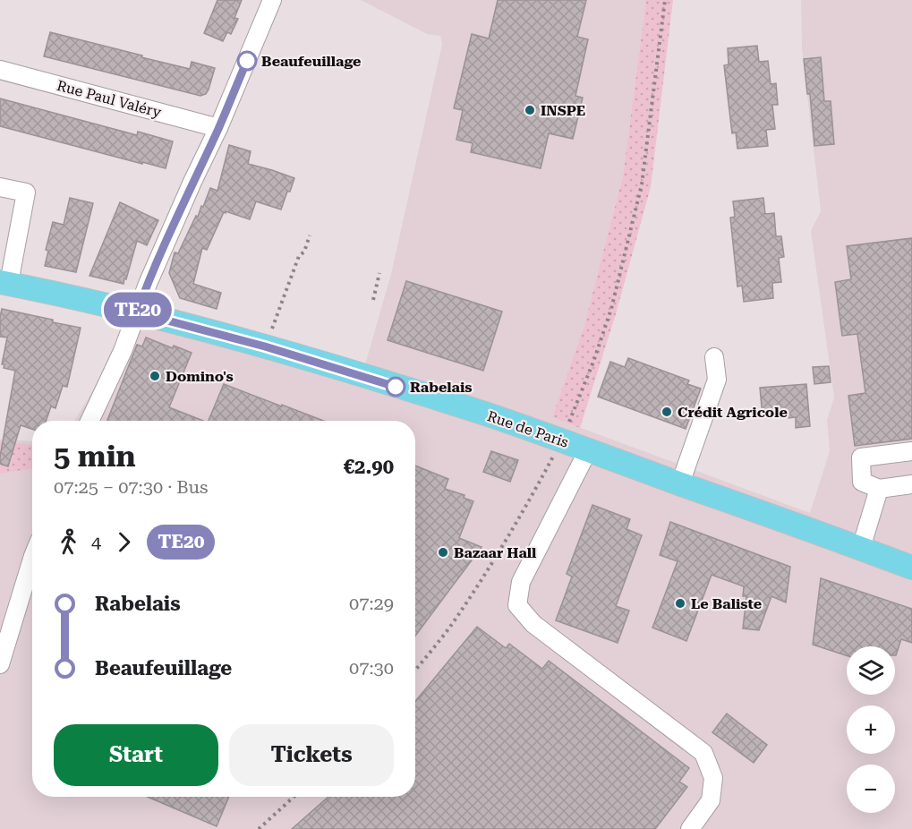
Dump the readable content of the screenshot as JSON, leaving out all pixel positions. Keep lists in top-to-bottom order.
{
  "streets": {
    "main road": ["Rue de Paris"],
    "street": ["Rue Paul Valéry"]
  },
  "places": [
    "Beaufeuillage",
    "INSPE",
    "Domino's",
    "Rabelais",
    "Crédit Agricole",
    "Bazaar Hall",
    "Le Baliste"
  ],
  "lines": ["bus line TE20"],
  "page": {
    "on_map": "TE20",
    "heading": ["5 min", "07:25 – 07:30 · Bus", "€2.90"],
    "legs": ["4", "TE20"],
    "list": [
      {
        "name": "Rabelais",
        "value": "07:29"
      },
      {
        "name": "Beaufeuillage",
        "value": "07:30"
      }
    ],
    "map_buttons": ["+", "−"],
    "buttons": ["Start", "Tickets"]
  }
}
